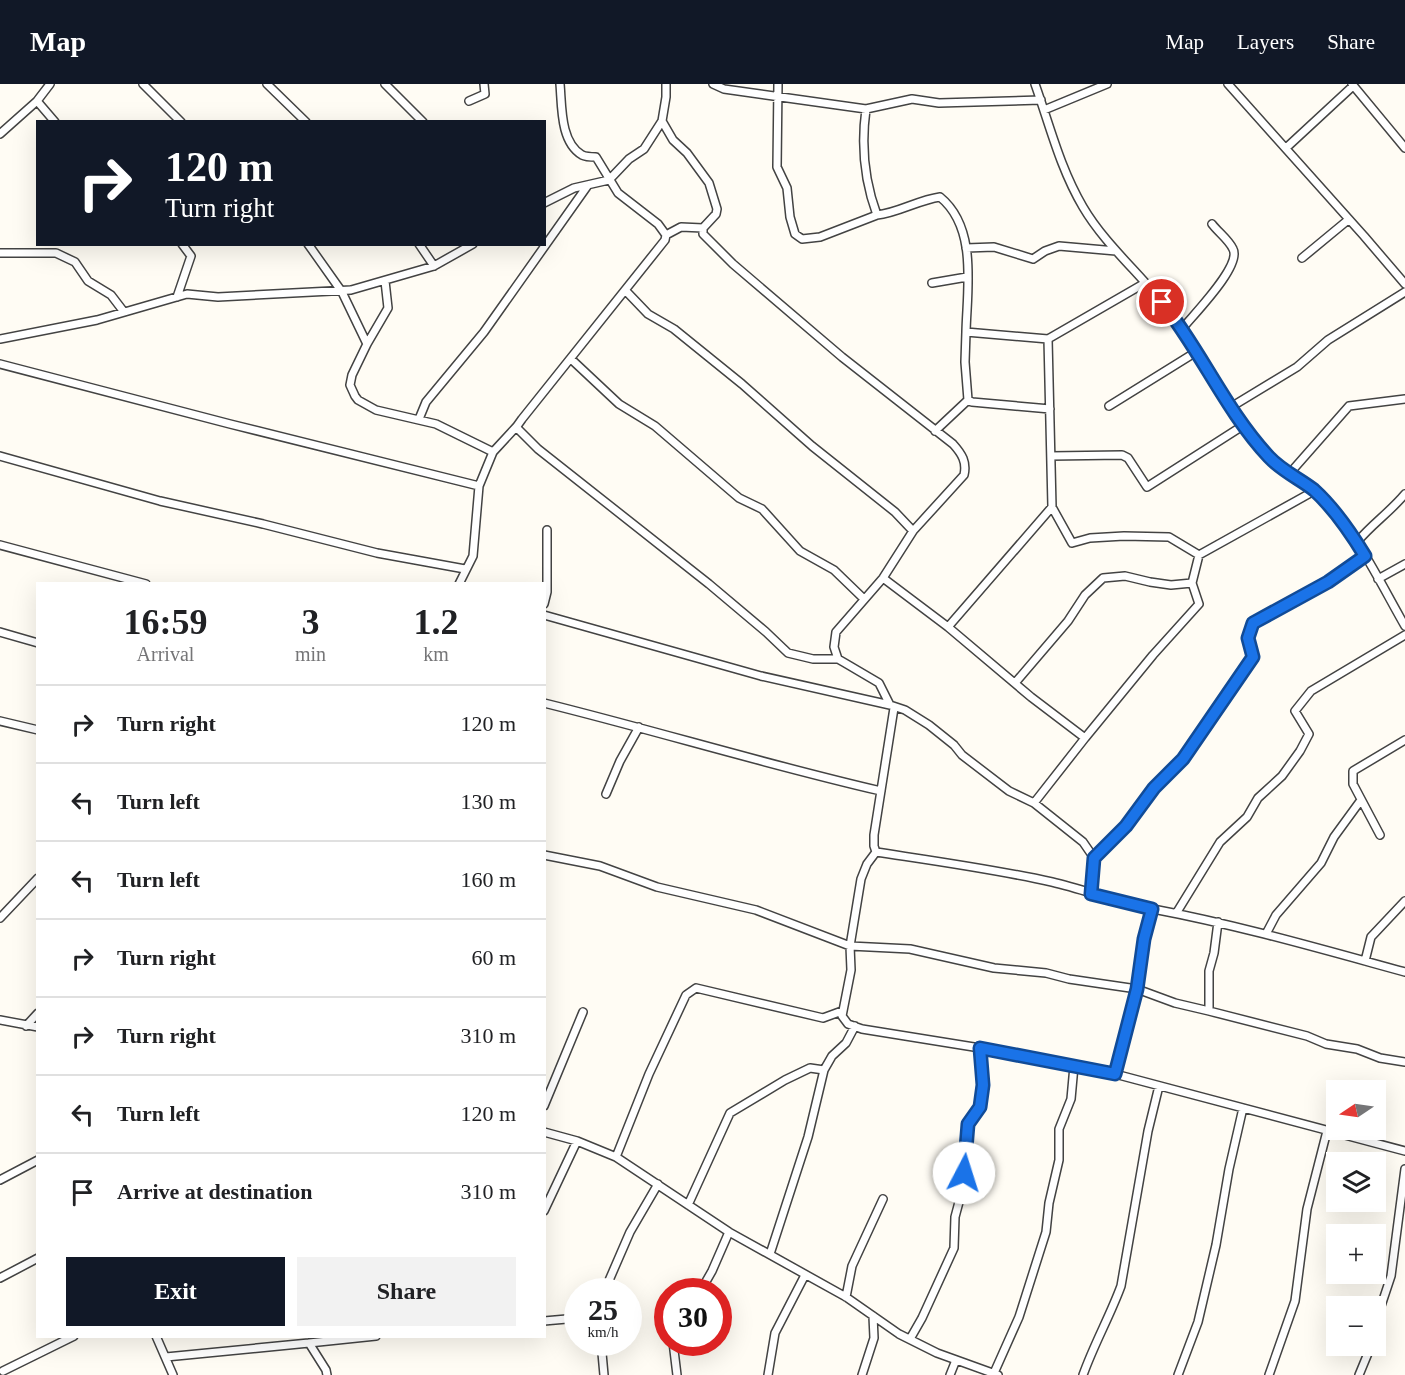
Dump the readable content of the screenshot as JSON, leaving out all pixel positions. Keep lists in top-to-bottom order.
{
  "north": "left",
  "page": {
    "header": "Map",
    "nav": ["Map", "Layers", "Share"],
    "turn": ["120 m", "Turn right"],
    "eta": [
      "16:59",
      "Arrival",
      "3",
      "min",
      "1.2",
      "km"
    ],
    "list": [
      {
        "name": "Turn right",
        "value": "120 m"
      },
      {
        "name": "Turn left",
        "value": "130 m"
      },
      {
        "name": "Turn left",
        "value": "160 m"
      },
      {
        "name": "Turn right",
        "value": "60 m"
      },
      {
        "name": "Turn right",
        "value": "310 m"
      },
      {
        "name": "Turn left",
        "value": "120 m"
      },
      {
        "name": "Arrive at destination",
        "value": "310 m"
      }
    ],
    "map_buttons": ["+", "−"],
    "buttons": ["Exit", "Share"],
    "speed": "25 km/h",
    "limit": "30"
  }
}
